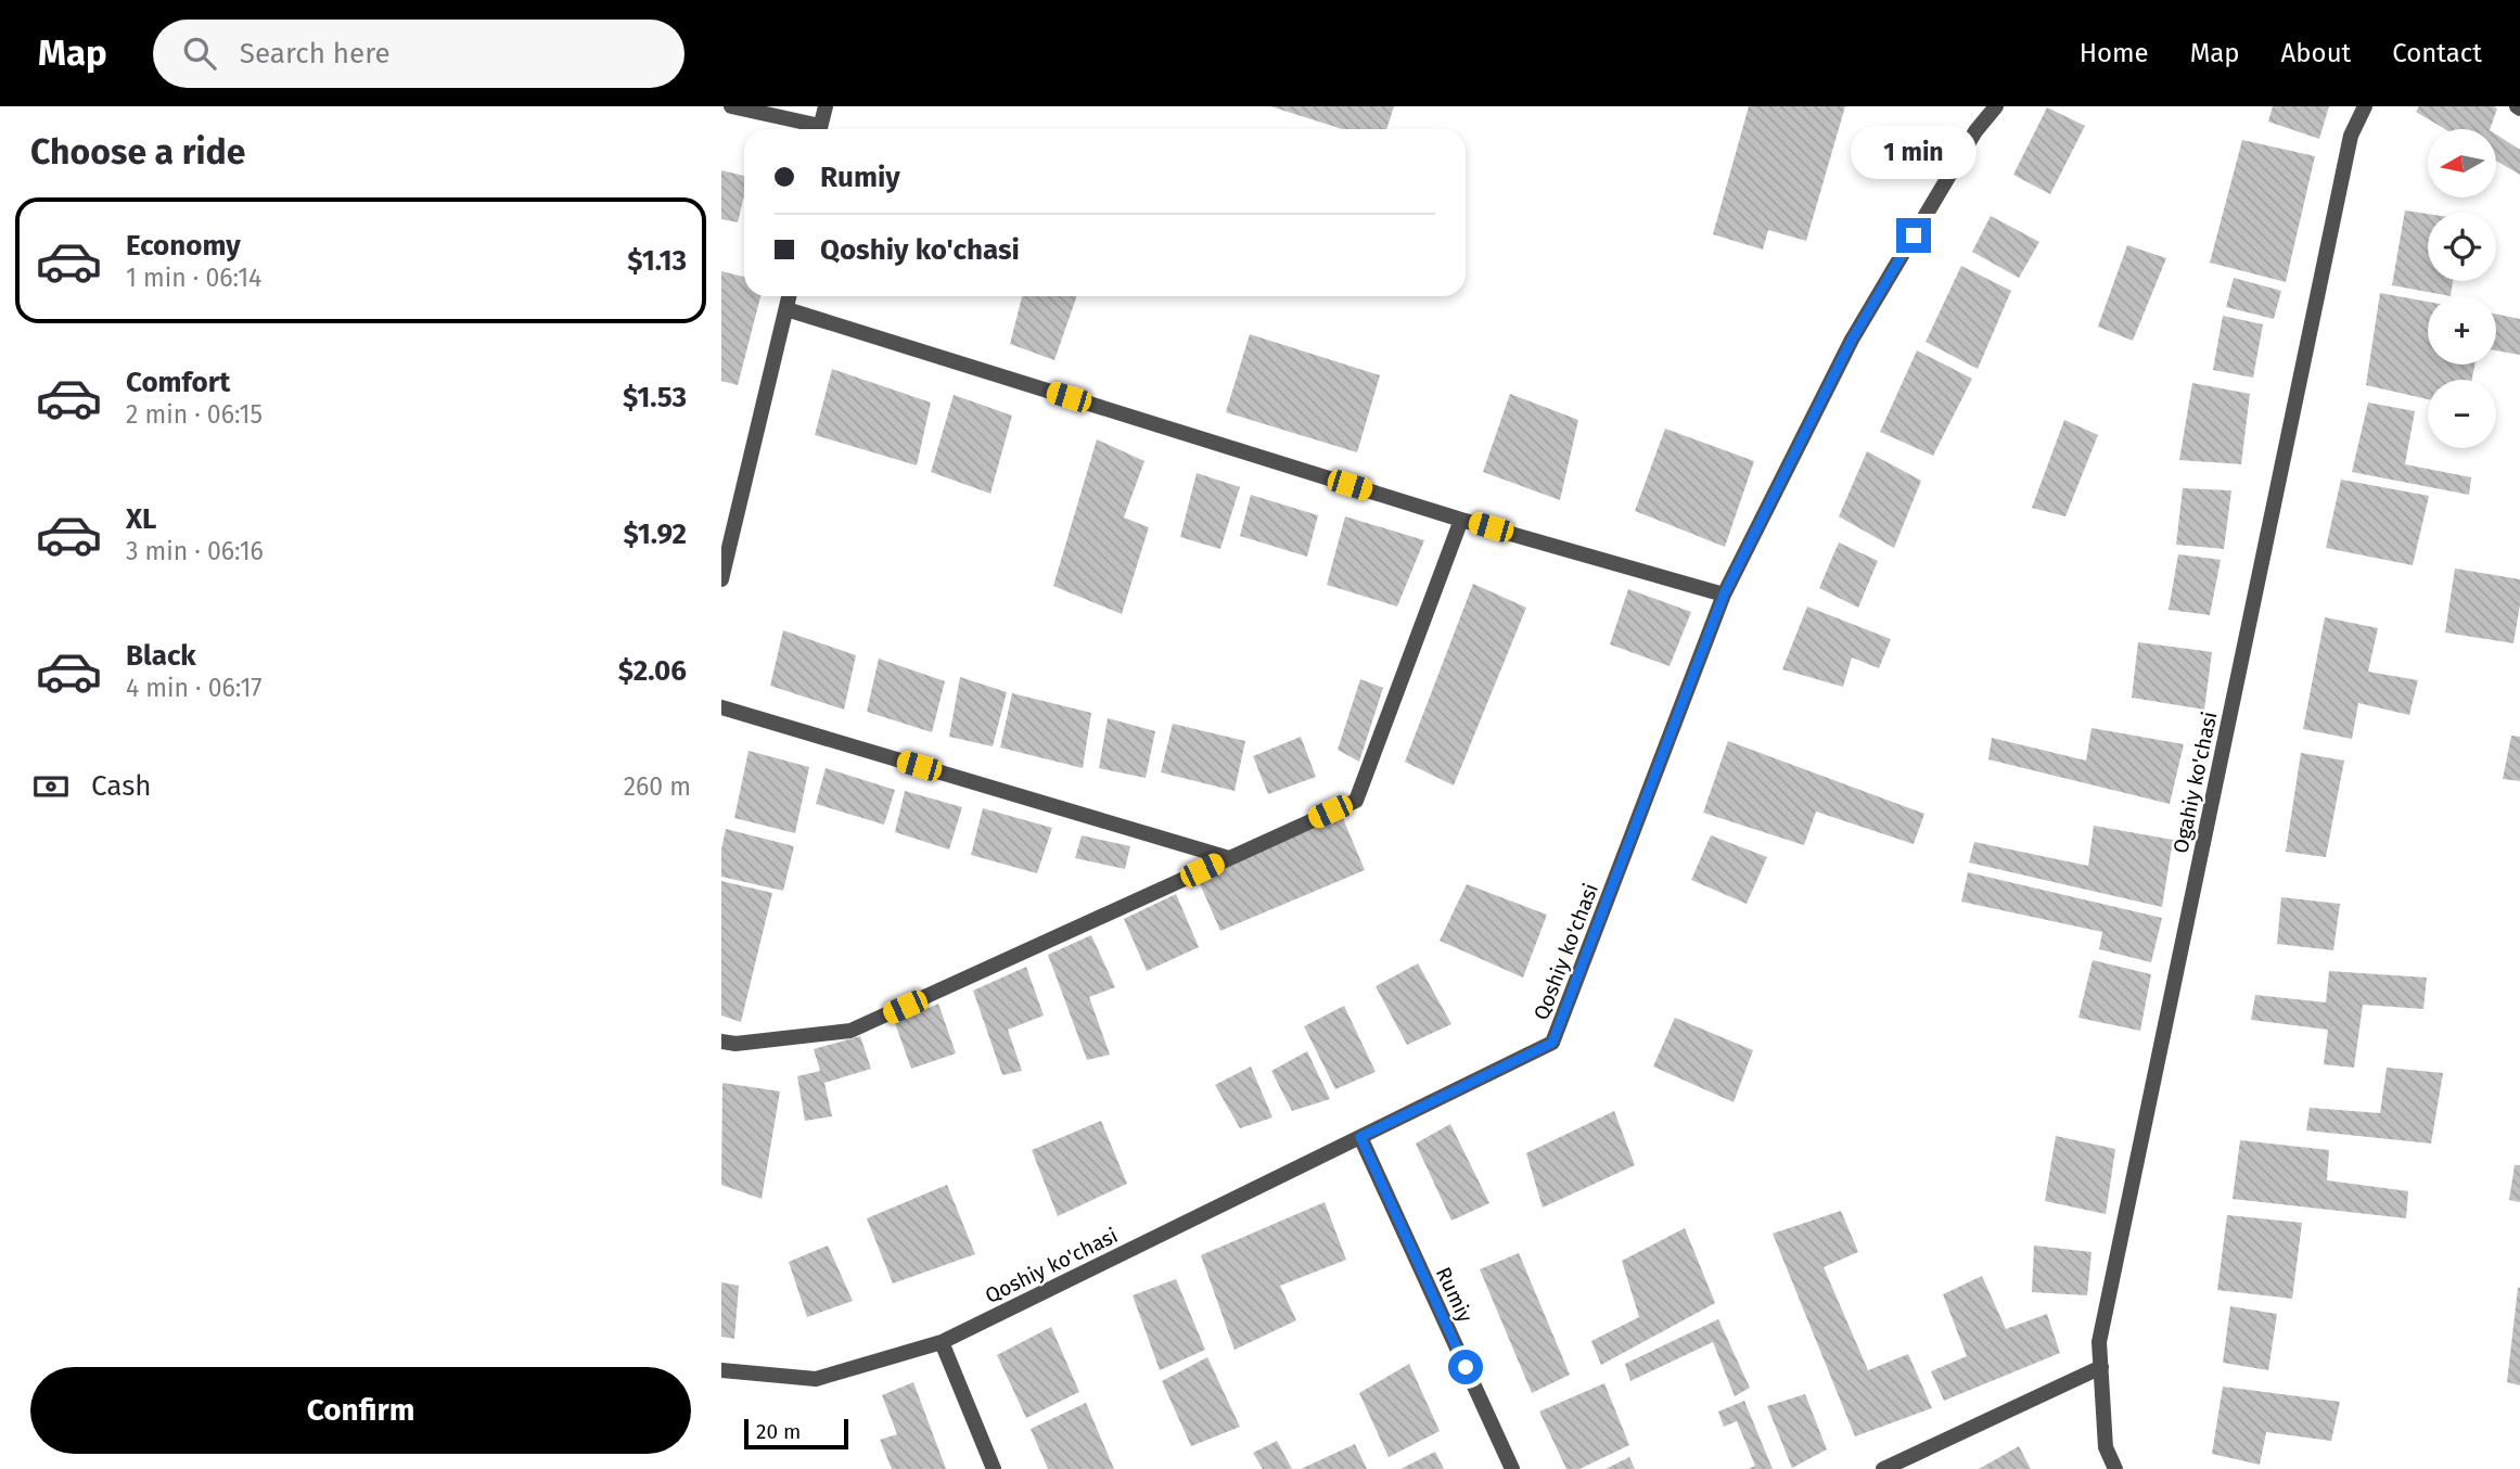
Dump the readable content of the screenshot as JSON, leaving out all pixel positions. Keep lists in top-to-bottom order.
{
  "streets": {
    "street": ["Ogahiy ko'chasi", "Qoshiy ko'chasi", "Rumiy"]
  },
  "crossings": [
    ["Qoshiy ko'chasi", "Rumiy"]
  ],
  "scale_bar": "20 m",
  "north": "left",
  "page": {
    "header": "Map",
    "search": "Search here",
    "nav": [
      "Home",
      "Map",
      "About",
      "Contact"
    ],
    "heading": "Choose a ride",
    "bubble": "1 min",
    "map_buttons": ["+", "−"],
    "banner": ["Rumiy", "Qoshiy ko'chasi"],
    "list": [
      {
        "name": "Economy",
        "note": "1 min · 06:14",
        "value": "$1.13"
      },
      {
        "name": "Comfort",
        "note": "2 min · 06:15",
        "value": "$1.53"
      },
      {
        "name": "XL",
        "note": "3 min · 06:16",
        "value": "$1.92"
      },
      {
        "name": "Black",
        "note": "4 min · 06:17",
        "value": "$2.06"
      }
    ],
    "pay": ["Cash", "260 m"],
    "buttons": "Confirm",
    "scale": "20 m"
  }
}
